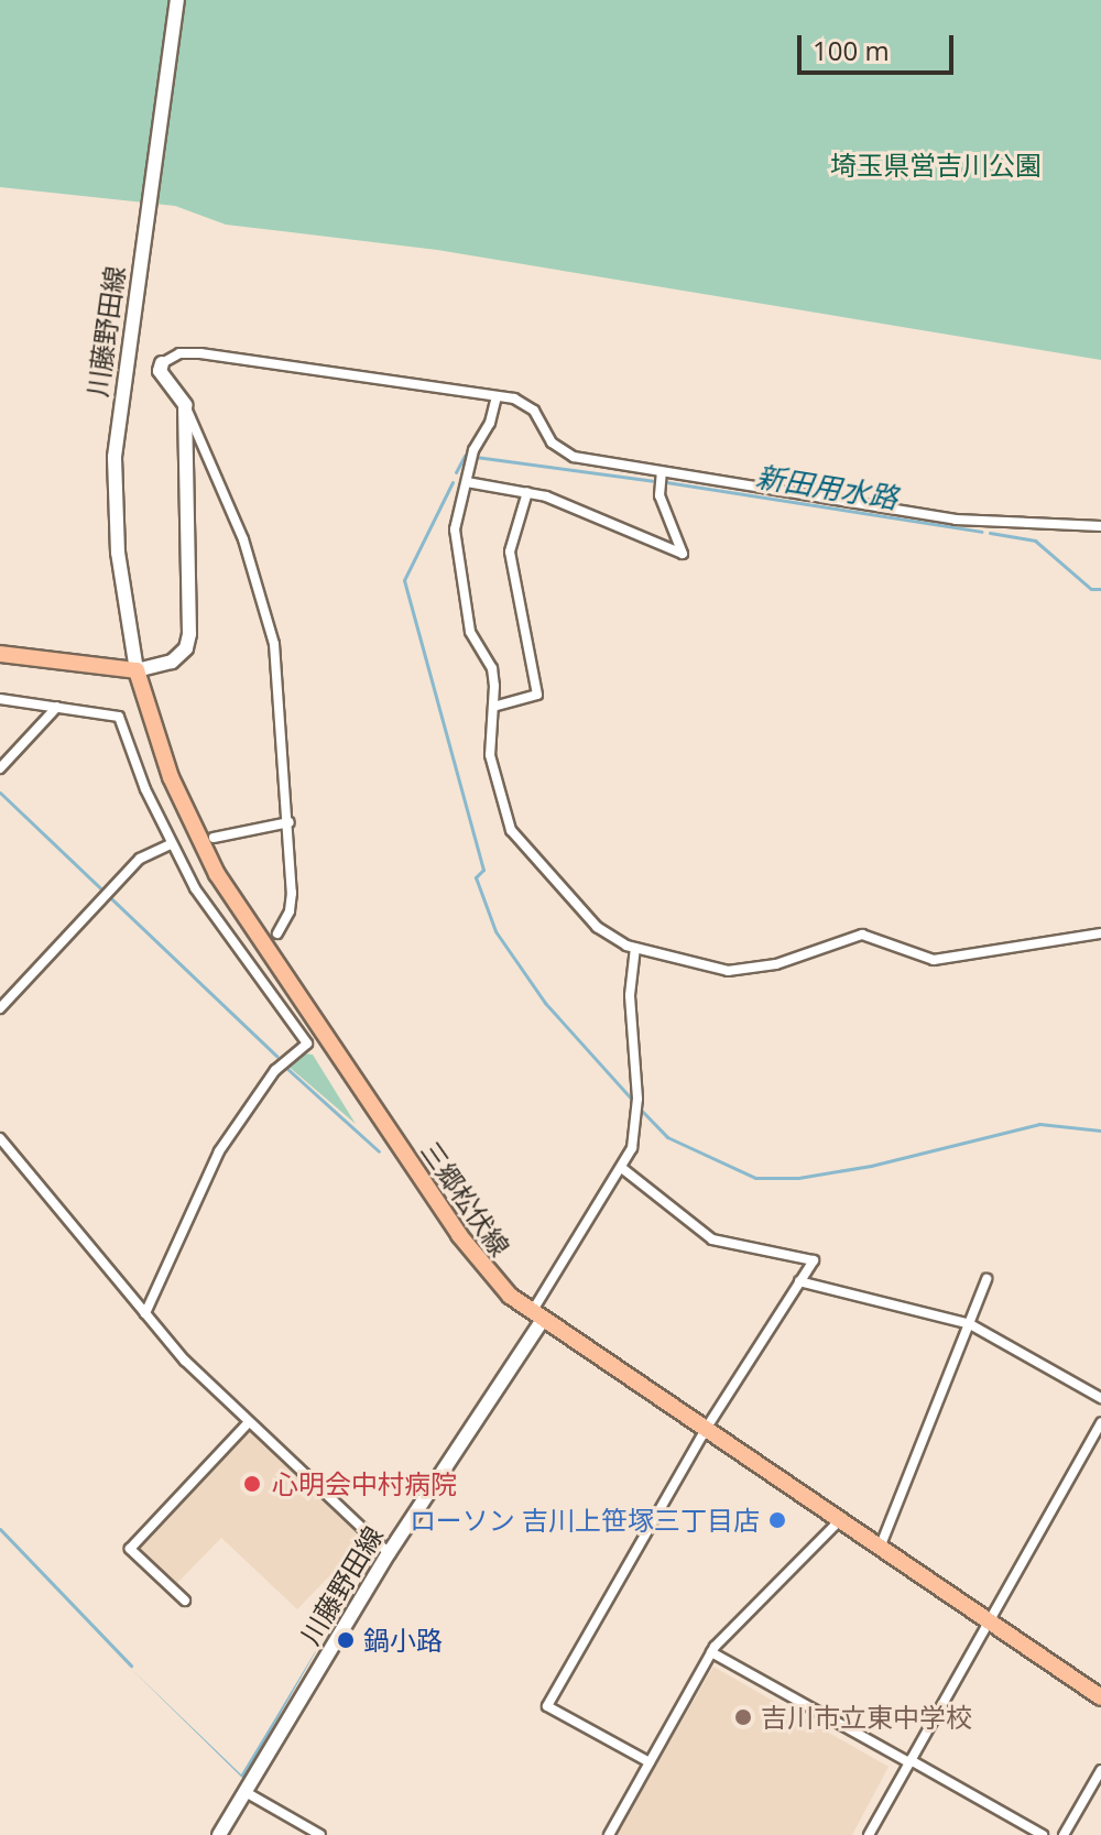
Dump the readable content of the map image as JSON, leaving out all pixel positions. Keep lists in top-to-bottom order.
{
  "streets": {
    "main road": ["川藤野田線", "三郷松伏線"]
  },
  "crossings": [
    ["川藤野田線", "三郷松伏線"]
  ],
  "water": ["新田用水路"],
  "parks": ["埼玉県営吉川公園"],
  "places": [
    "心明会中村病院",
    "ローソン 吉川上笹塚三丁目店",
    "鍋小路",
    "吉川市立東中学校"
  ],
  "scale_bar": "100 m"
}
